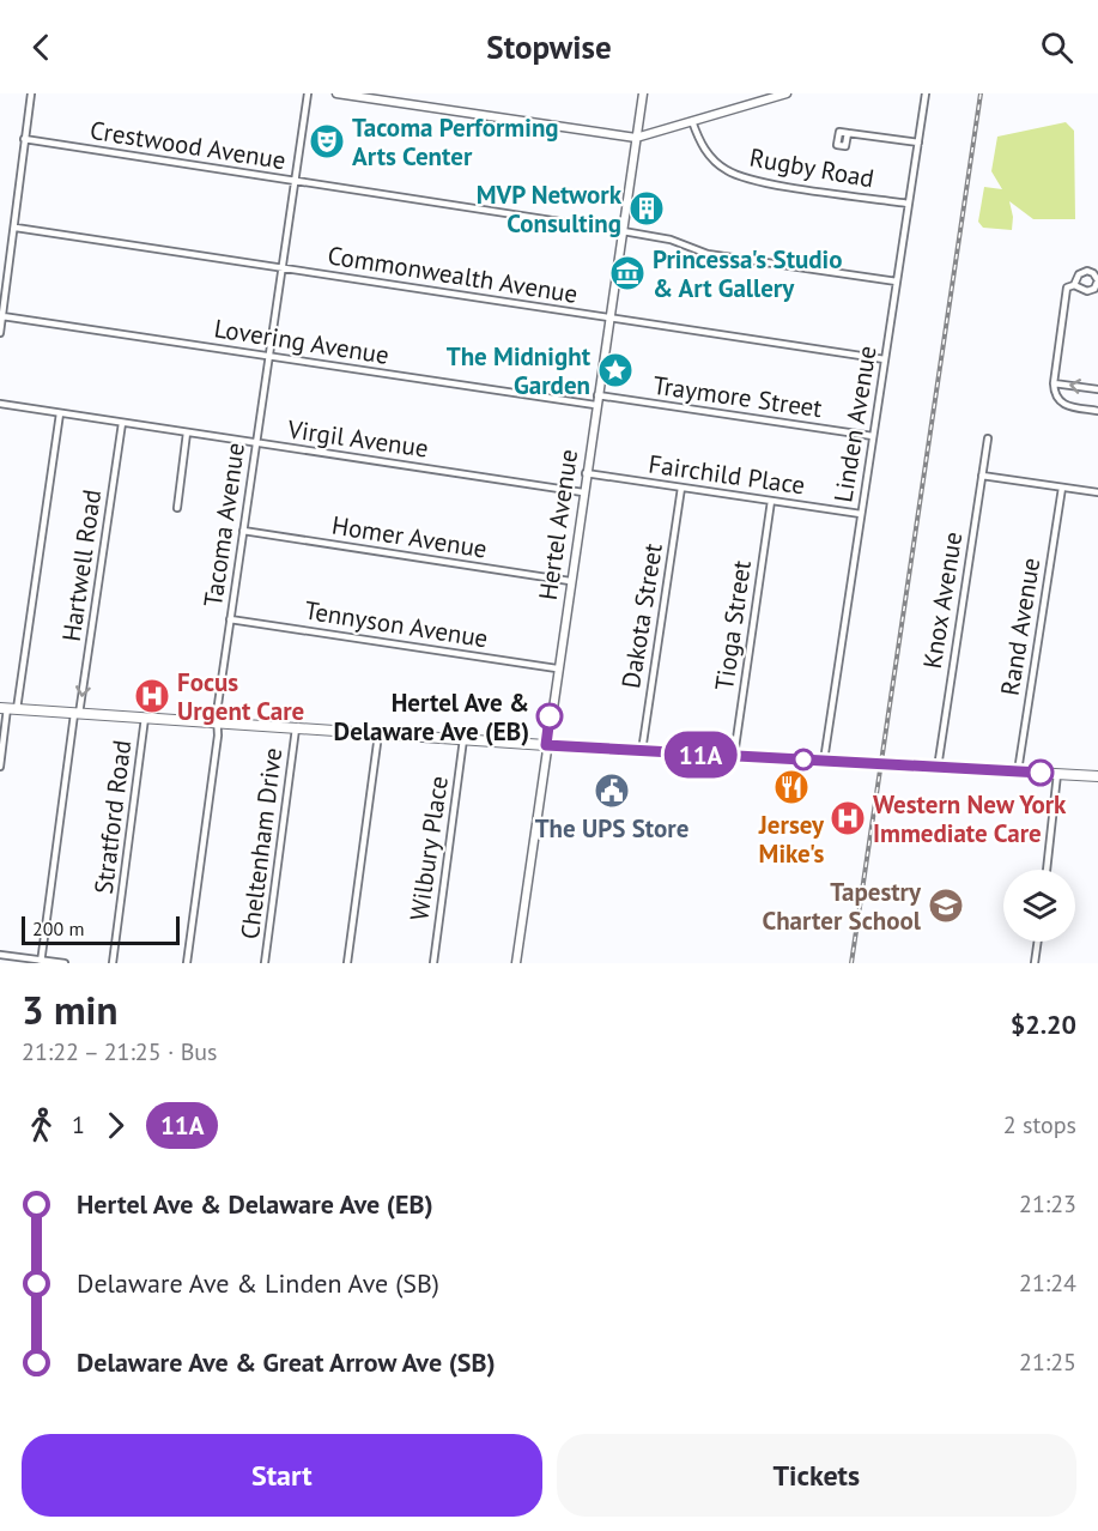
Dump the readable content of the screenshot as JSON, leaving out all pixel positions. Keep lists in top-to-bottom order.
{
  "streets": {
    "street": [
      "Crestwood Avenue",
      "Rugby Road",
      "Commonwealth Avenue",
      "Lovering Avenue",
      "Traymore Street",
      "Linden Avenue",
      "Virgil Avenue",
      "Fairchild Place",
      "Tacoma Avenue",
      "Hertel Avenue",
      "Homer Avenue",
      "Hartwell Road",
      "Knox Avenue",
      "Dakota Street",
      "Tennyson Avenue",
      "Tioga Street",
      "Rand Avenue",
      "Stratford Road",
      "Cheltenham Drive",
      "Wilbury Place"
    ]
  },
  "crossings": [
    ["Crestwood Avenue", "Linden Avenue"],
    ["Crestwood Avenue", "Tacoma Avenue"],
    ["Crestwood Avenue", "Hertel Avenue"],
    ["Rugby Road", "Linden Avenue"],
    ["Commonwealth Avenue", "Linden Avenue"],
    ["Commonwealth Avenue", "Tacoma Avenue"],
    ["Commonwealth Avenue", "Hertel Avenue"],
    ["Lovering Avenue", "Tacoma Avenue"],
    ["Lovering Avenue", "Hertel Avenue"],
    ["Traymore Street", "Linden Avenue"],
    ["Traymore Street", "Hertel Avenue"],
    ["Linden Avenue", "Fairchild Place"],
    ["Virgil Avenue", "Tacoma Avenue"],
    ["Virgil Avenue", "Hertel Avenue"],
    ["Virgil Avenue", "Hartwell Road"],
    ["Fairchild Place", "Hertel Avenue"],
    ["Fairchild Place", "Dakota Street"],
    ["Fairchild Place", "Tioga Street"],
    ["Tacoma Avenue", "Homer Avenue"],
    ["Tacoma Avenue", "Tennyson Avenue"],
    ["Hertel Avenue", "Homer Avenue"],
    ["Hertel Avenue", "Tennyson Avenue"]
  ],
  "one_way": ["Hartwell Road"],
  "places": {
    "theatre": ["Tacoma Performing Arts Center"],
    "building": ["MVP Network Consulting"],
    "museum": ["Princessa's Studio & Art Gallery"],
    "place": ["The Midnight Garden"],
    "hospital": ["Focus Urgent Care", "Western New York Immediate Care"],
    "other": ["Hertel Ave & Delaware Ave (EB)"],
    "restaurant": ["Jersey Mike's"],
    "public building": ["The UPS Store"],
    "school or university": ["Tapestry Charter School"]
  },
  "lines": ["bus line 11A"],
  "scale_bar": "200 m",
  "page": {
    "header": "Stopwise",
    "on_map": "11A",
    "scale": "200 m",
    "heading": ["3 min", "21:22 – 21:25 · Bus", "$2.20"],
    "legs": ["1", "11A", "2 stops"],
    "list": [
      {
        "name": "Hertel Ave & Delaware Ave (EB)",
        "value": "21:23"
      },
      {
        "name": "Delaware Ave & Linden Ave (SB)",
        "value": "21:24"
      },
      {
        "name": "Delaware Ave & Great Arrow Ave (SB)",
        "value": "21:25"
      }
    ],
    "buttons": ["Start", "Tickets"]
  }
}
